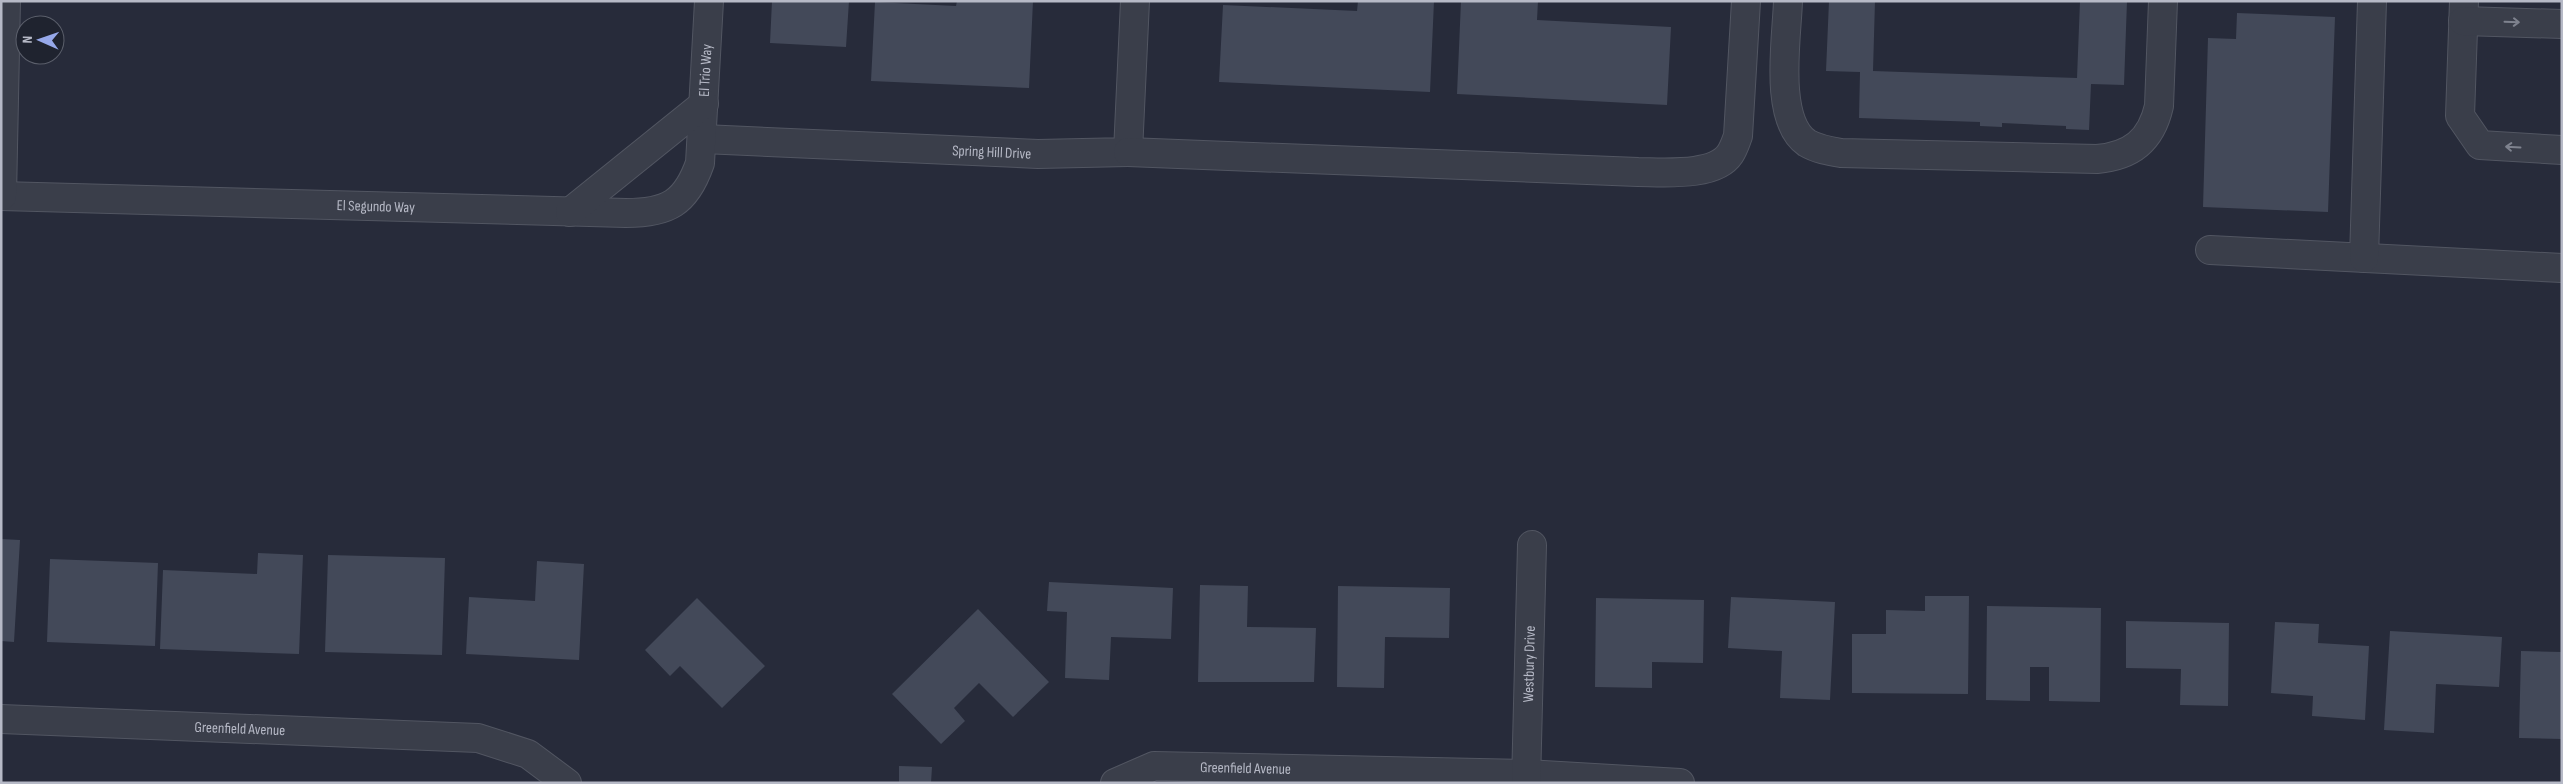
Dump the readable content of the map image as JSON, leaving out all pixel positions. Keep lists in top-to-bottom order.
{
  "streets": {
    "street": [
      "El Trio Way",
      "Spring Hill Drive",
      "El Segundo Way",
      "Westbury Drive",
      "Greenfield Avenue"
    ]
  },
  "crossings": [
    ["El Trio Way", "Spring Hill Drive"],
    ["El Trio Way", "El Segundo Way"],
    ["Spring Hill Drive", "El Segundo Way"],
    ["Westbury Drive", "Greenfield Avenue"]
  ],
  "north": "left"
}
